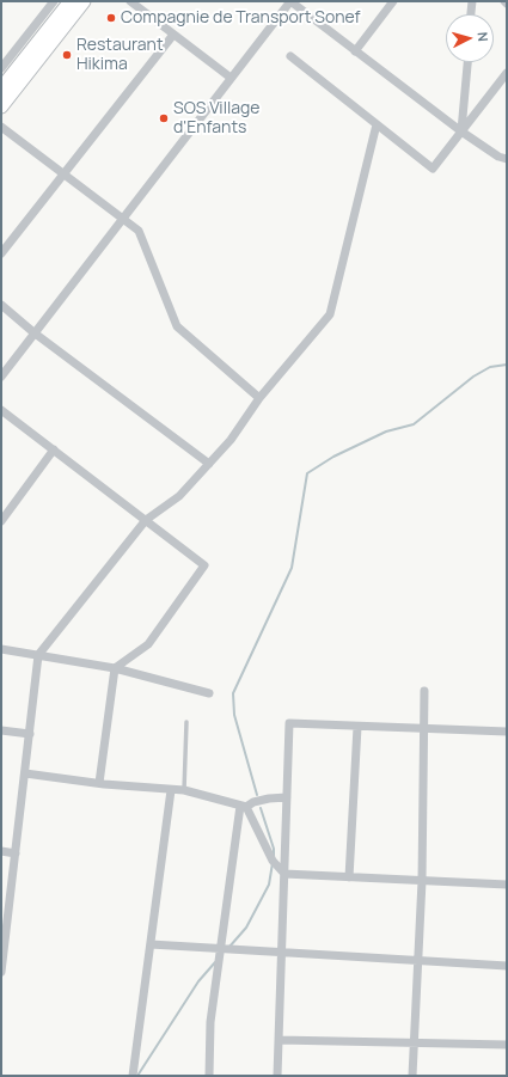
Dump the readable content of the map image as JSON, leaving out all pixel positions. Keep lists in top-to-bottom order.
{
  "places": ["Compagnie de Transport Sonef", "Restaurant Hikima", "SOS Village d'Enfants"],
  "north": "right"
}
